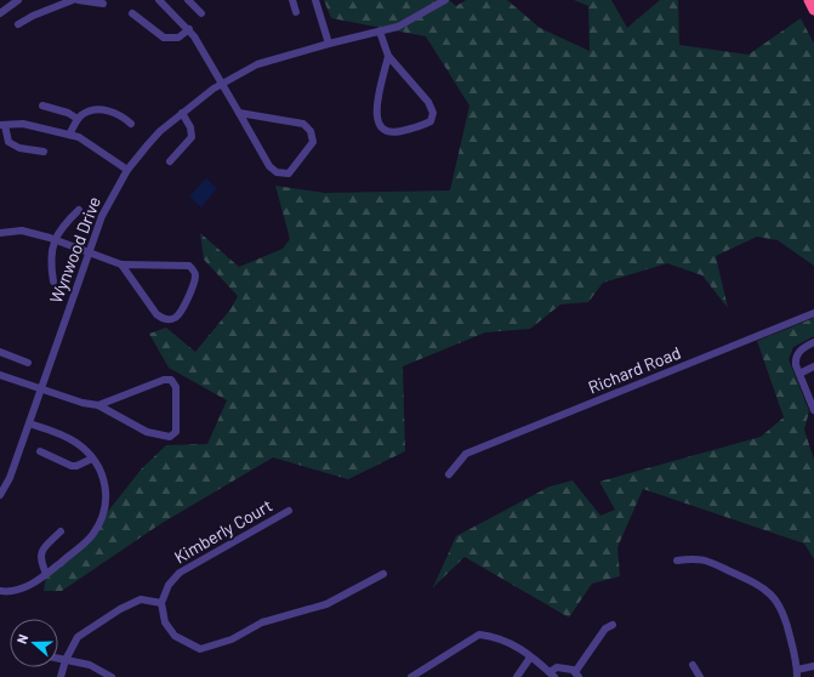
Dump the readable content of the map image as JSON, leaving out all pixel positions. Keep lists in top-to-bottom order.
{
  "streets": {
    "street": ["Wynwood Drive", "Richard Road", "Kimberly Court"]
  },
  "north": "left"
}
